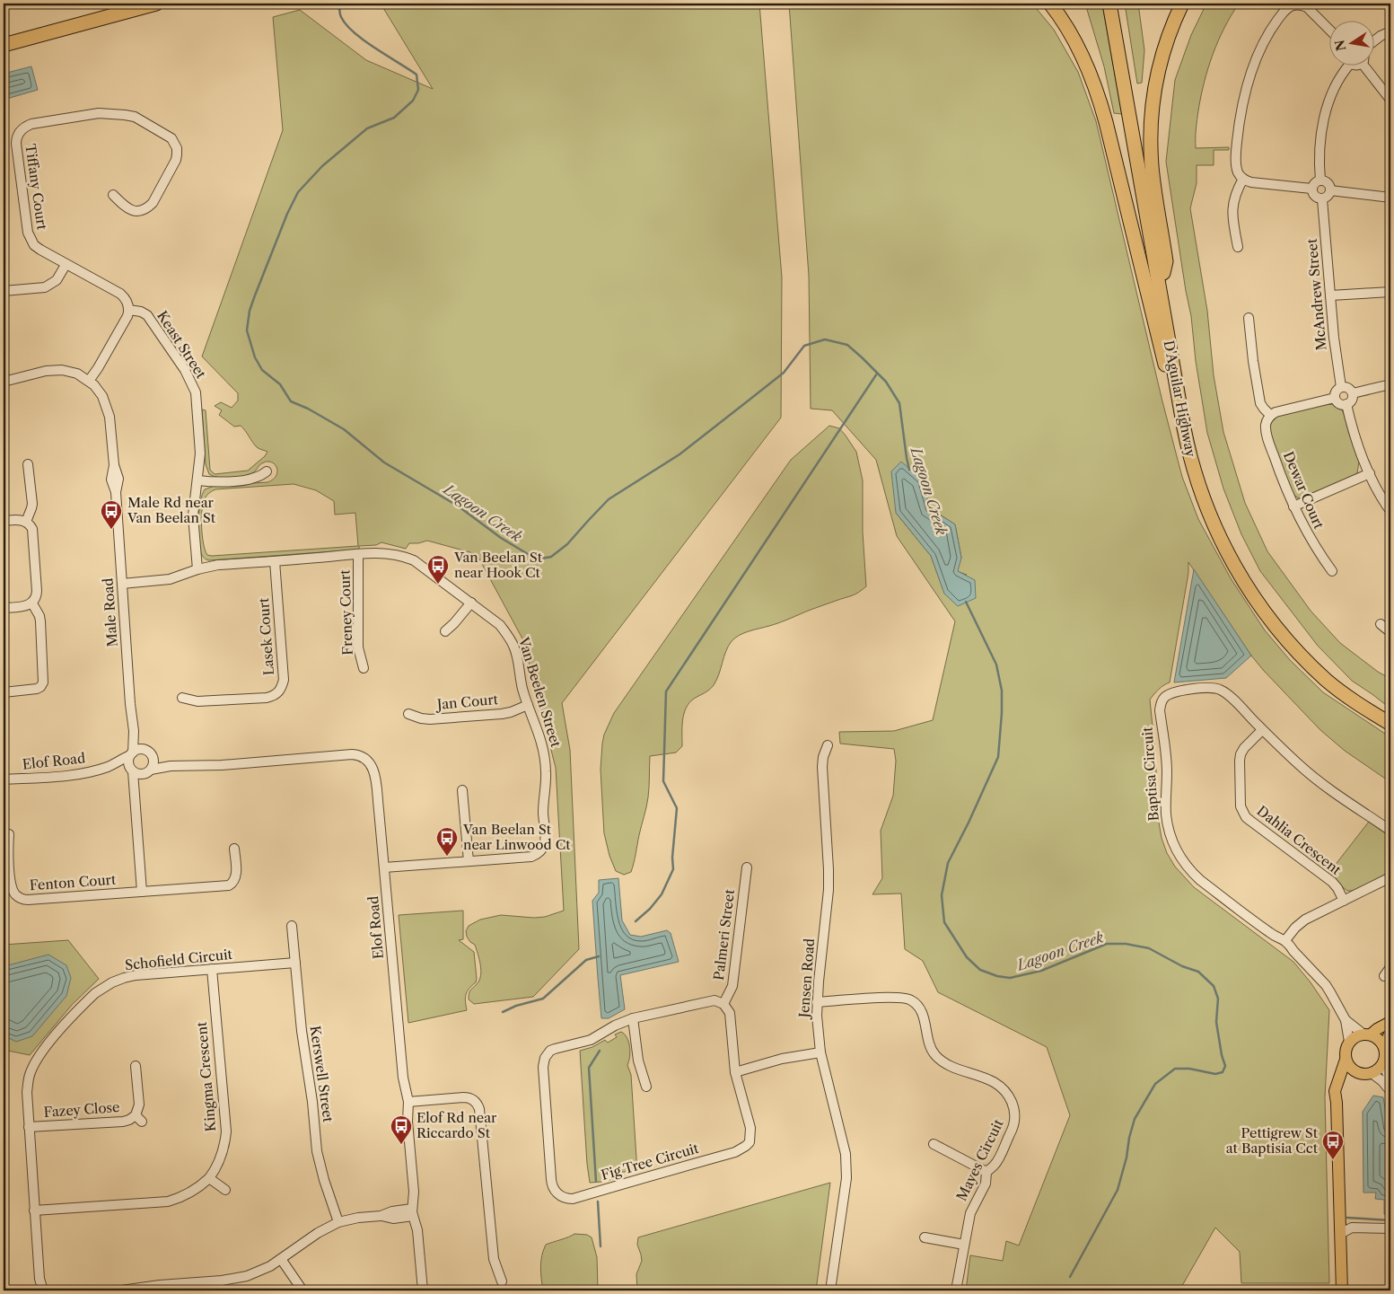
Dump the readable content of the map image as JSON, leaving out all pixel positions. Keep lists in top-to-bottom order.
{
  "streets": {
    "highway": ["D'Aguilar Highway"],
    "street": [
      "Tiffany Court",
      "McAndrew Street",
      "Keast Street",
      "Dewar Court",
      "Male Road",
      "Freney Court",
      "Lasek Court",
      "Van Beelen Street",
      "Jan Court",
      "Elof Road",
      "Baptisa Circuit",
      "Dahlia Crescent",
      "Fenton Court",
      "Palmeri Street",
      "Schofield Circuit",
      "Jensen Road",
      "Kerswell Street",
      "Kingma Crescent",
      "Fazey Close",
      "Mayes Circuit",
      "Fig Tree Circuit"
    ]
  },
  "crossings": [
    ["Tiffany Court", "Keast Street"],
    ["Keast Street", "Van Beelen Street"],
    ["Male Road", "Van Beelen Street"],
    ["Male Road", "Elof Road"],
    ["Freney Court", "Van Beelen Street"],
    ["Lasek Court", "Van Beelen Street"],
    ["Van Beelen Street", "Jan Court"],
    ["Van Beelen Street", "Elof Road"],
    ["Baptisa Circuit", "Dahlia Crescent"],
    ["Palmeri Street", "Fig Tree Circuit"],
    ["Schofield Circuit", "Kerswell Street"],
    ["Schofield Circuit", "Kingma Crescent"],
    ["Schofield Circuit", "Fazey Close"],
    ["Jensen Road", "Mayes Circuit"]
  ],
  "water": ["Lagoon Creek"],
  "places": {
    "bus stop": [
      "Male Rd near Van Beelan St",
      "Van Beelan St near Hook Ct",
      "Van Beelan St near Linwood Ct",
      "Elof Rd near Riccardo St",
      "Pettigrew St at Baptisia Cct"
    ]
  },
  "north": "left"
}
